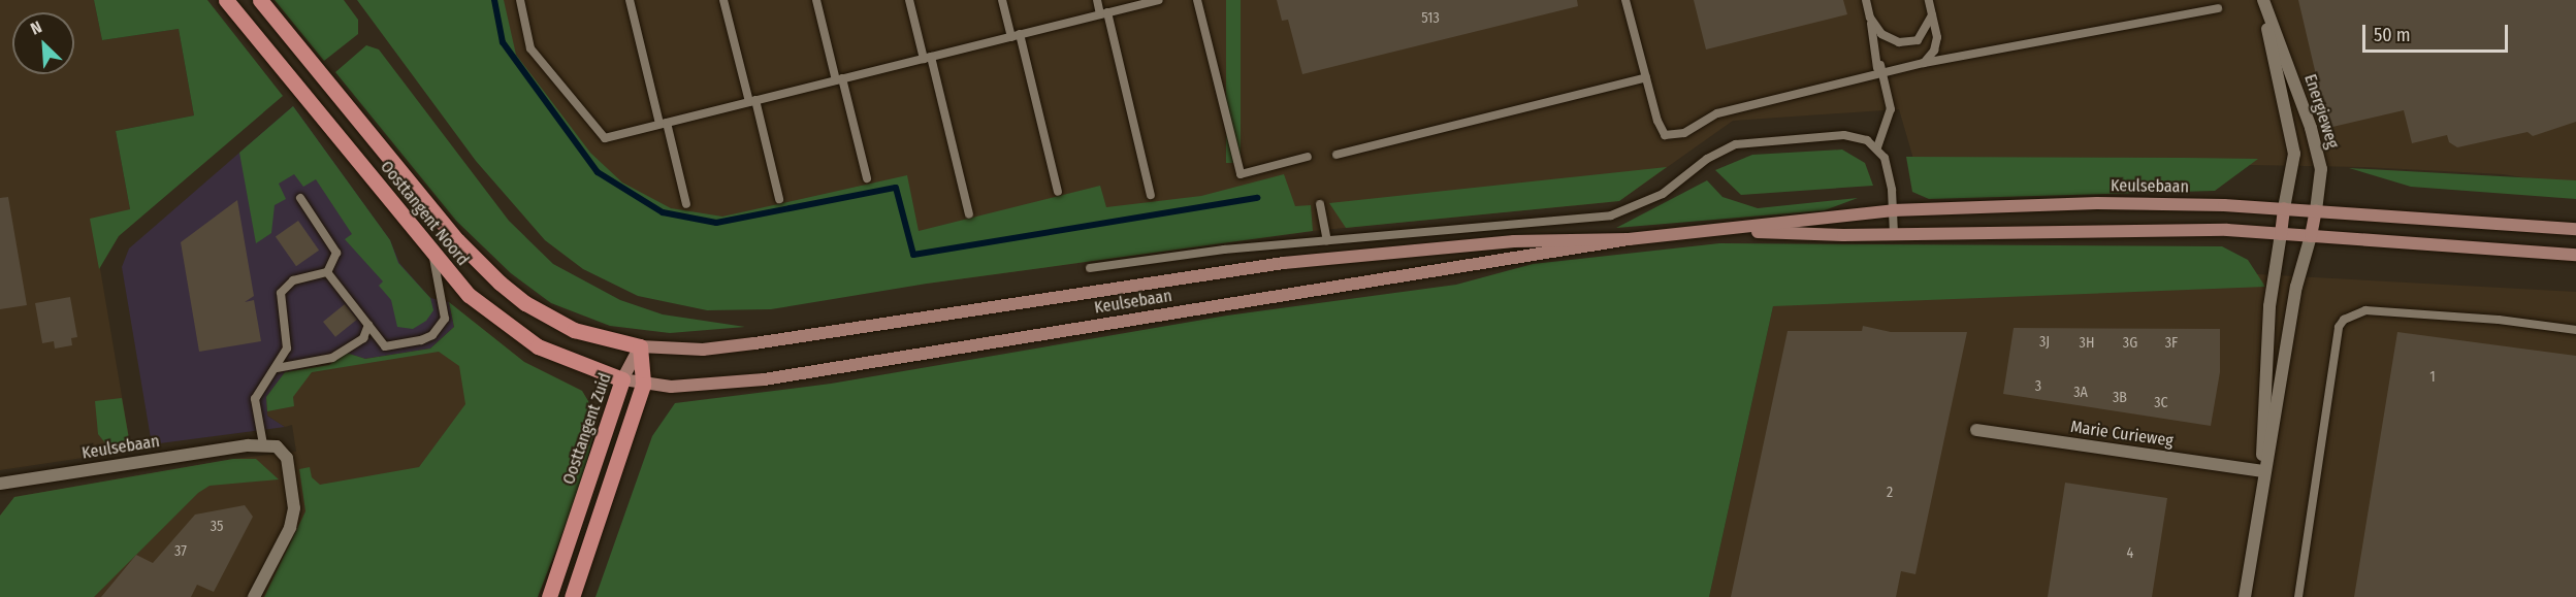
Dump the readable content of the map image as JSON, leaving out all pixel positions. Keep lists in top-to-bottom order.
{
  "streets": {
    "main road": [
      "Energieweg",
      "Keulsebaan",
      "Oosttangent Noord",
      "Oosttangent Zuid"
    ],
    "street": ["Marie Curieweg"]
  },
  "crossings": [
    ["Energieweg", "Keulsebaan"],
    ["Keulsebaan", "Oosttangent Noord"],
    ["Keulsebaan", "Oosttangent Zuid"],
    ["Oosttangent Noord", "Oosttangent Zuid"]
  ],
  "house_numbers": [
    "513",
    "3J",
    "3H",
    "3G",
    "3F",
    "1",
    "3",
    "3A",
    "3B",
    "3C",
    "2",
    "35",
    "37",
    "4"
  ],
  "scale_bar": "50 m",
  "north": "top left"
}
